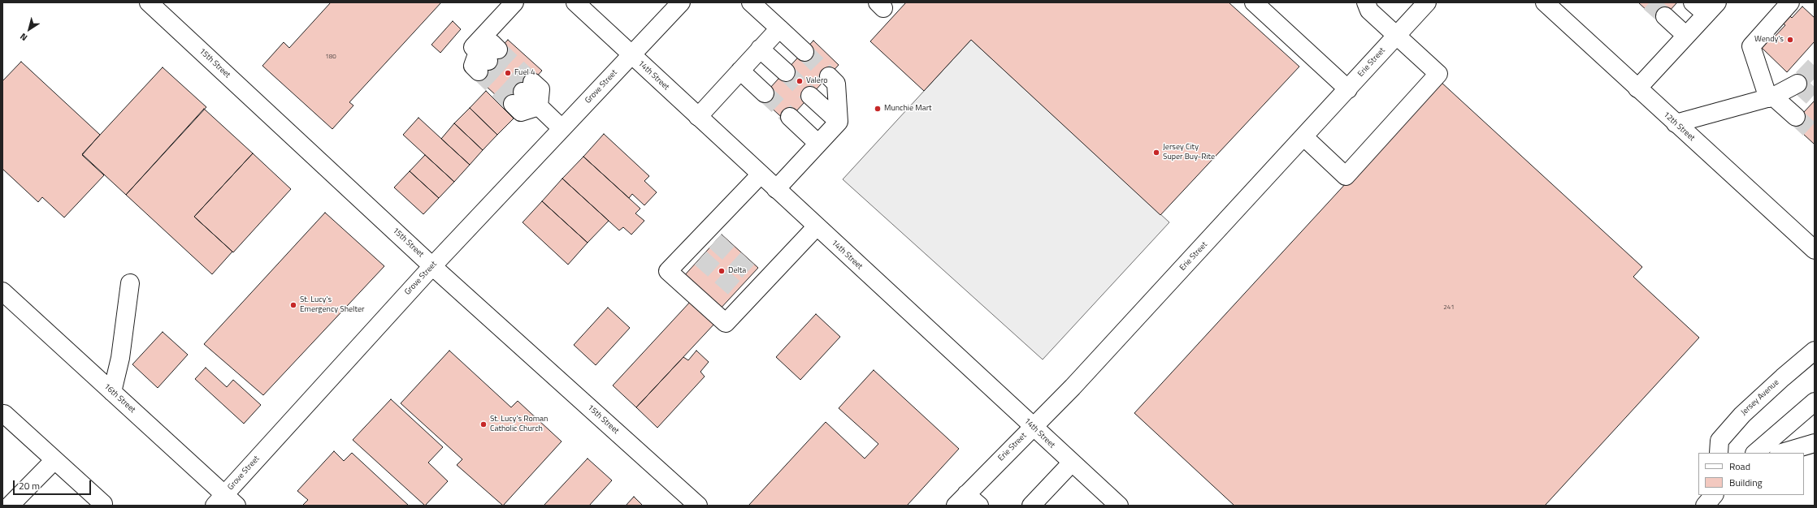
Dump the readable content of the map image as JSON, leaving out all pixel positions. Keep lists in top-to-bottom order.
{
  "streets": {
    "main road": [
      "Erie Street",
      "15th Street",
      "14th Street",
      "Grove Street",
      "12th Street",
      "Jersey Avenue",
      "16th Street"
    ]
  },
  "crossings": [
    ["Erie Street", "14th Street"],
    ["15th Street", "Grove Street"],
    ["14th Street", "Grove Street"],
    ["Grove Street", "16th Street"]
  ],
  "places": [
    "Wendy's",
    "Fuel 4",
    "Valero",
    "Munchie Mart",
    "Jersey City Super Buy-Rite",
    "Delta",
    "St. Lucy's Emergency Shelter",
    "St. Lucy's Roman Catholic Church"
  ],
  "house_numbers": ["180", "241"],
  "legend": ["Road", "Building"],
  "scale_bar": "20 m",
  "north": "bottom left"
}
